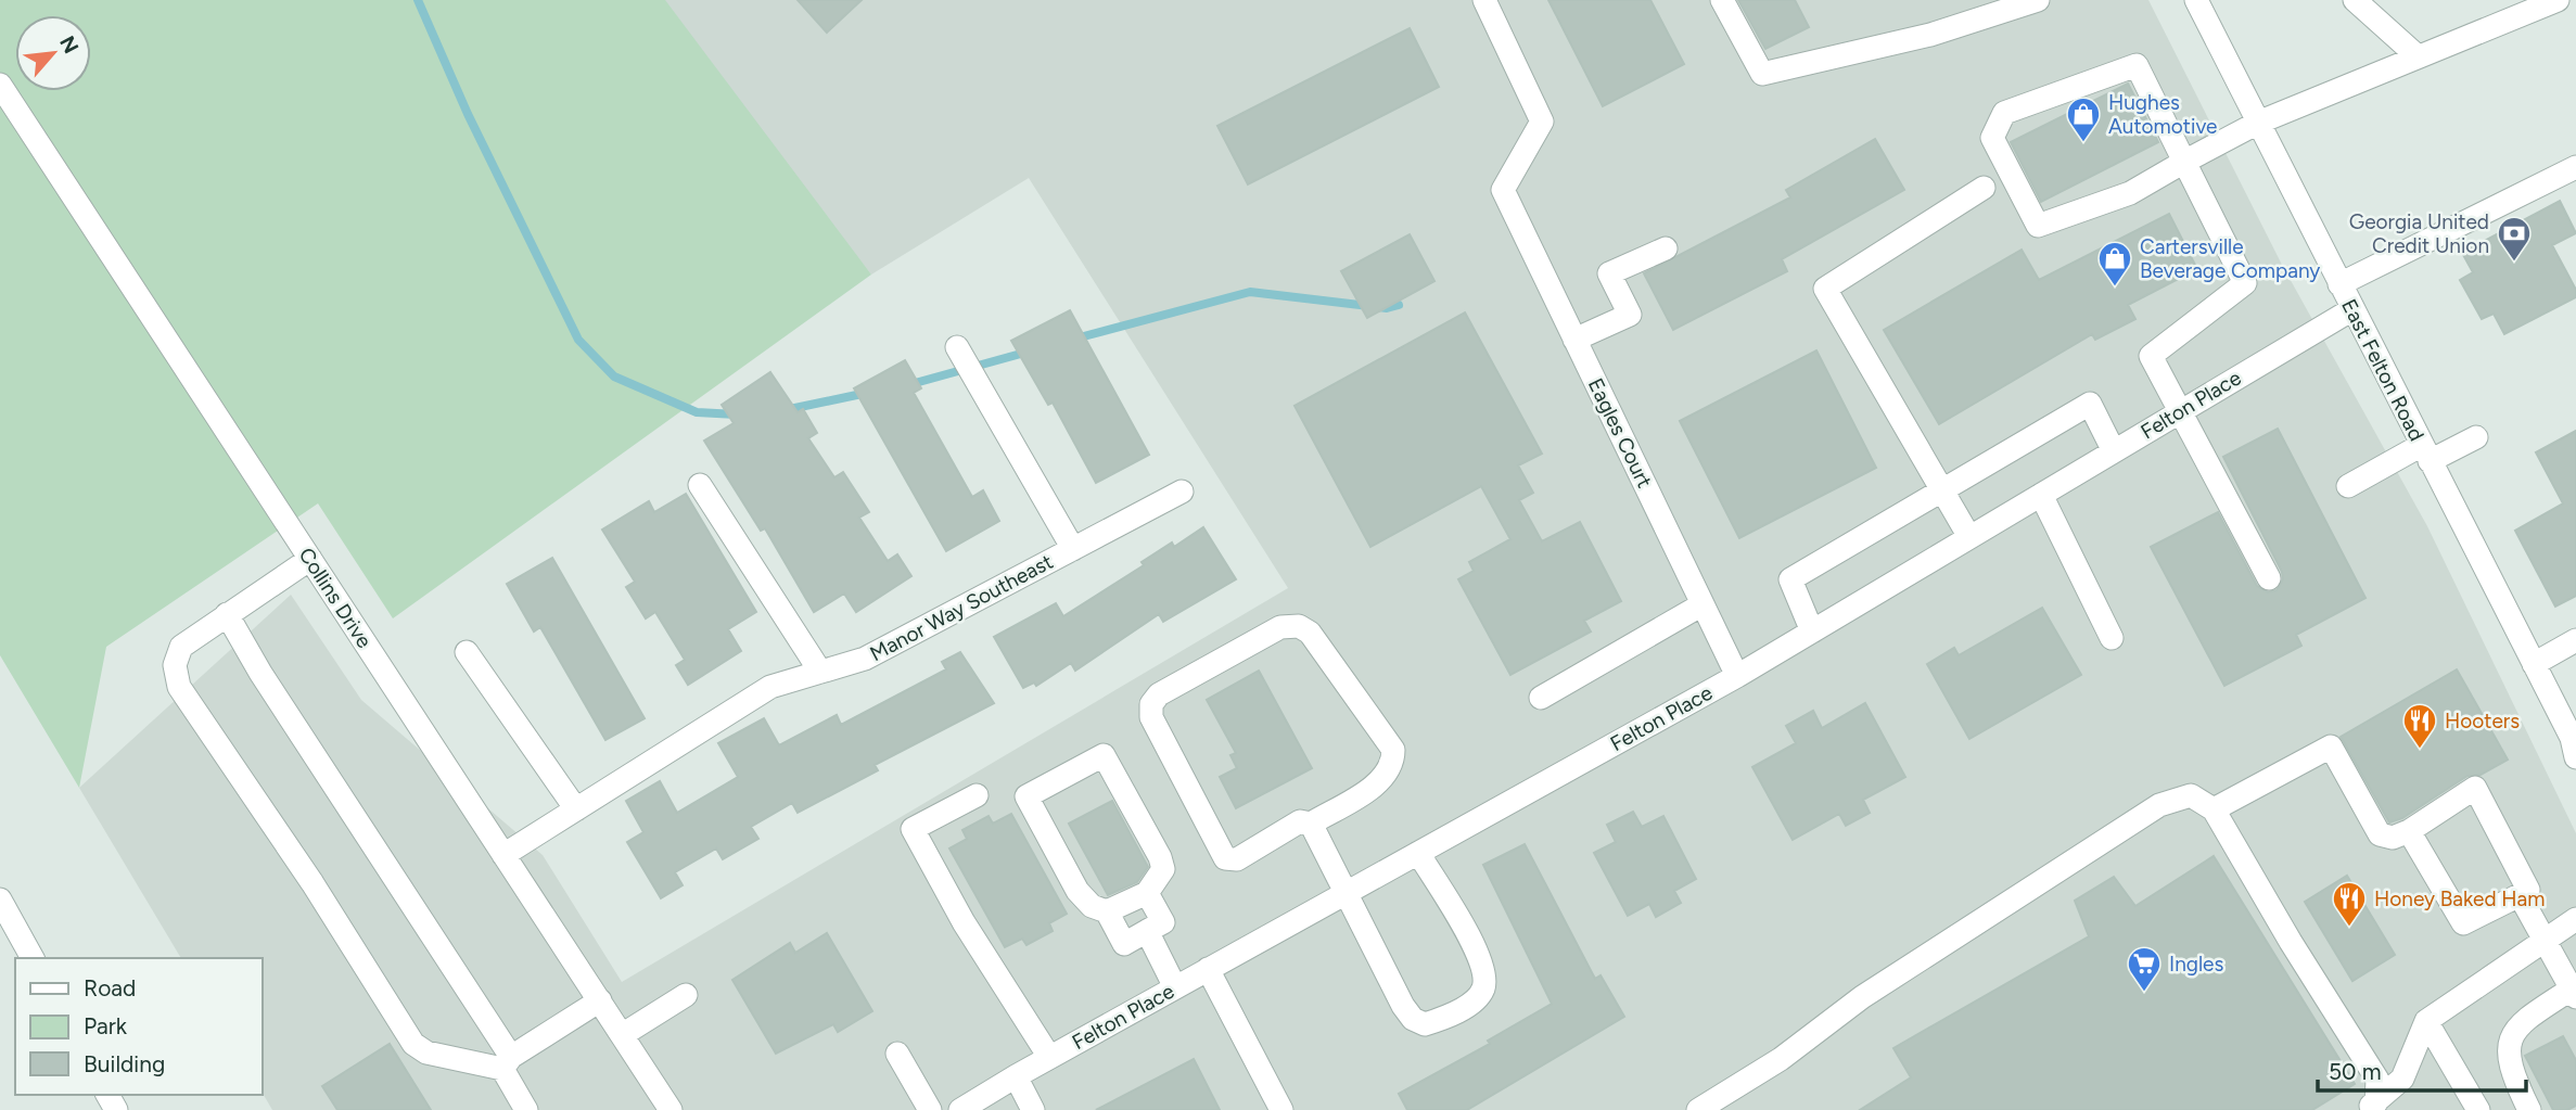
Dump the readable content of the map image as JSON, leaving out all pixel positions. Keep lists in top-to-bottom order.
{
  "streets": {
    "street": [
      "East Felton Road",
      "Felton Place",
      "Eagles Court",
      "Collins Drive",
      "Manor Way Southeast"
    ]
  },
  "crossings": [
    ["East Felton Road", "Felton Place"],
    ["Felton Place", "Eagles Court"],
    ["Collins Drive", "Manor Way Southeast"]
  ],
  "places": {
    "shop": ["Hughes Automotive", "Cartersville Beverage Company"],
    "bank": ["Georgia United Credit Union"],
    "restaurant": ["Hooters", "Honey Baked Ham"],
    "supermarket": ["Ingles"]
  },
  "legend": ["Road", "Park", "Building"],
  "scale_bar": "50 m",
  "north": "top right"
}
